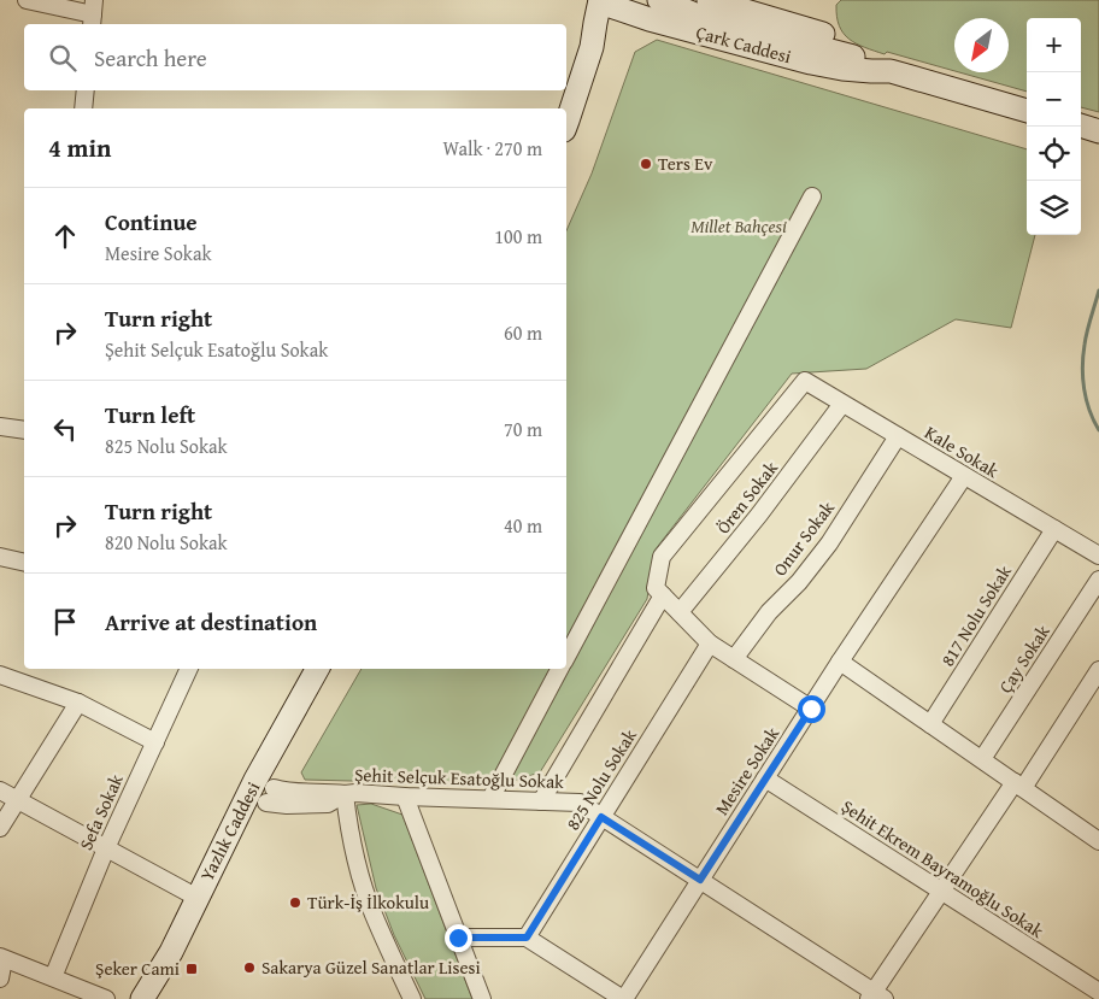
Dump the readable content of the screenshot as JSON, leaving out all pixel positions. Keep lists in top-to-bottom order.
{
  "streets": {
    "main road": ["Çark Caddesi", "Yazlık Caddesi"],
    "street": [
      "Kale Sokak",
      "Ören Sokak",
      "Onur Sokak",
      "817 Nolu Sokak",
      "Çay Sokak",
      "Mesire Sokak",
      "Şehit Selçuk Esatoğlu Sokak",
      "825 Nolu Sokak",
      "Sefa Sokak",
      "Şehit Ekrem Bayramoğlu Sokak"
    ]
  },
  "crossings": [
    ["Kale Sokak", "Ören Sokak"],
    ["Kale Sokak", "Onur Sokak"],
    ["Kale Sokak", "817 Nolu Sokak"],
    ["Kale Sokak", "Mesire Sokak"],
    ["Mesire Sokak", "Şehit Selçuk Esatoğlu Sokak"],
    ["Mesire Sokak", "Şehit Ekrem Bayramoğlu Sokak"],
    ["Şehit Selçuk Esatoğlu Sokak", "825 Nolu Sokak"]
  ],
  "parks": ["Millet Bahçesi"],
  "places": {
    "other": ["Ters Ev", "Türk-İş İlkokulu", "Sakarya Güzel Sanatlar Lisesi"],
    "transit": ["Şeker Cami"]
  },
  "north": "bottom left",
  "page": {
    "map_buttons": ["+", "−"],
    "search": "Search here",
    "heading": ["4 min", "Walk · 270 m"],
    "list": [
      ["Continue", "Mesire Sokak", "100 m"],
      ["Turn right", "Şehit Selçuk Esatoğlu Sokak", "60 m"],
      ["Turn left", "825 Nolu Sokak", "70 m"],
      ["Turn right", "820 Nolu Sokak", "40 m"],
      "Arrive at destination"
    ]
  }
}
